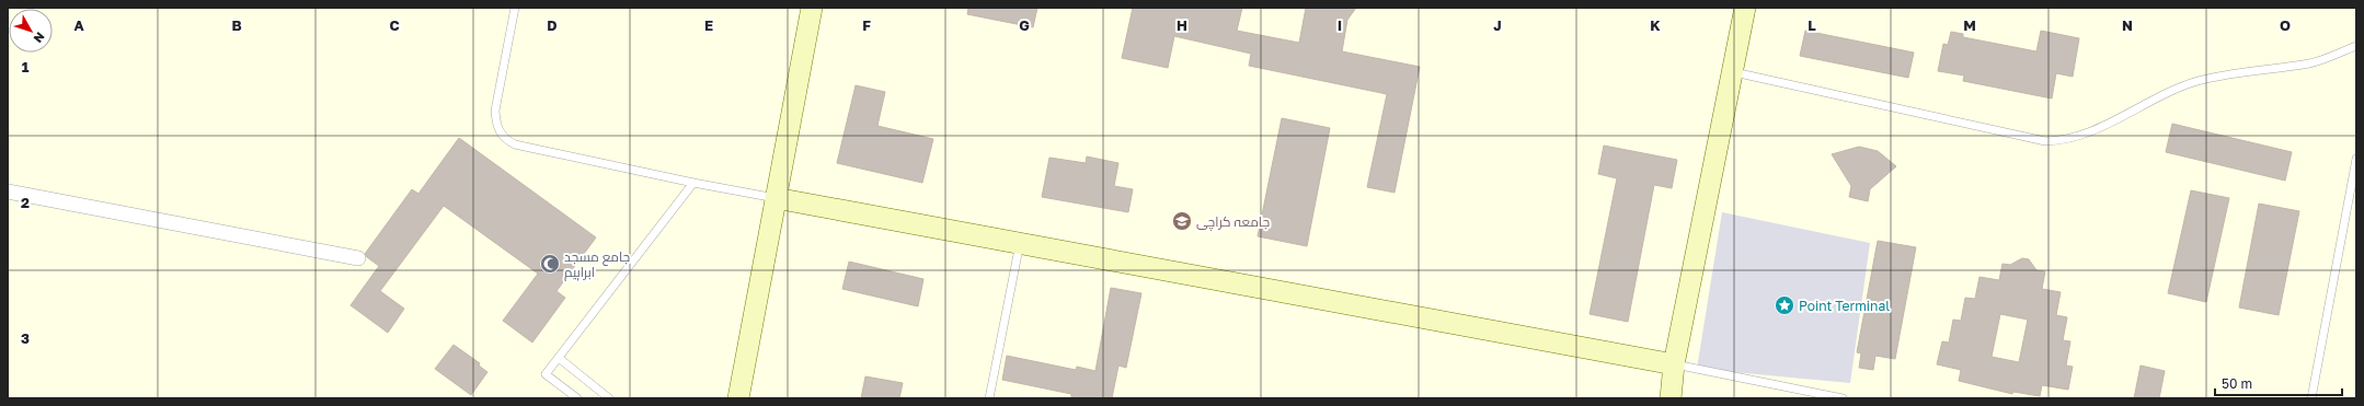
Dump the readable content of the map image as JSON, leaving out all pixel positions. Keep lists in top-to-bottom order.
{
  "places": {
    "school or university": ["جامعہ کراچی"],
    "mosque": ["جامع مسجد ابراہیم"],
    "place": ["Point Terminal"]
  },
  "scale_bar": "50 m",
  "north": "bottom right",
  "grid": {
    "columns": [
      "A",
      "B",
      "C",
      "D",
      "E",
      "F",
      "G",
      "H",
      "I",
      "J",
      "K",
      "L",
      "M",
      "N",
      "O"
    ],
    "rows": ["1", "2", "3"]
  }
}
